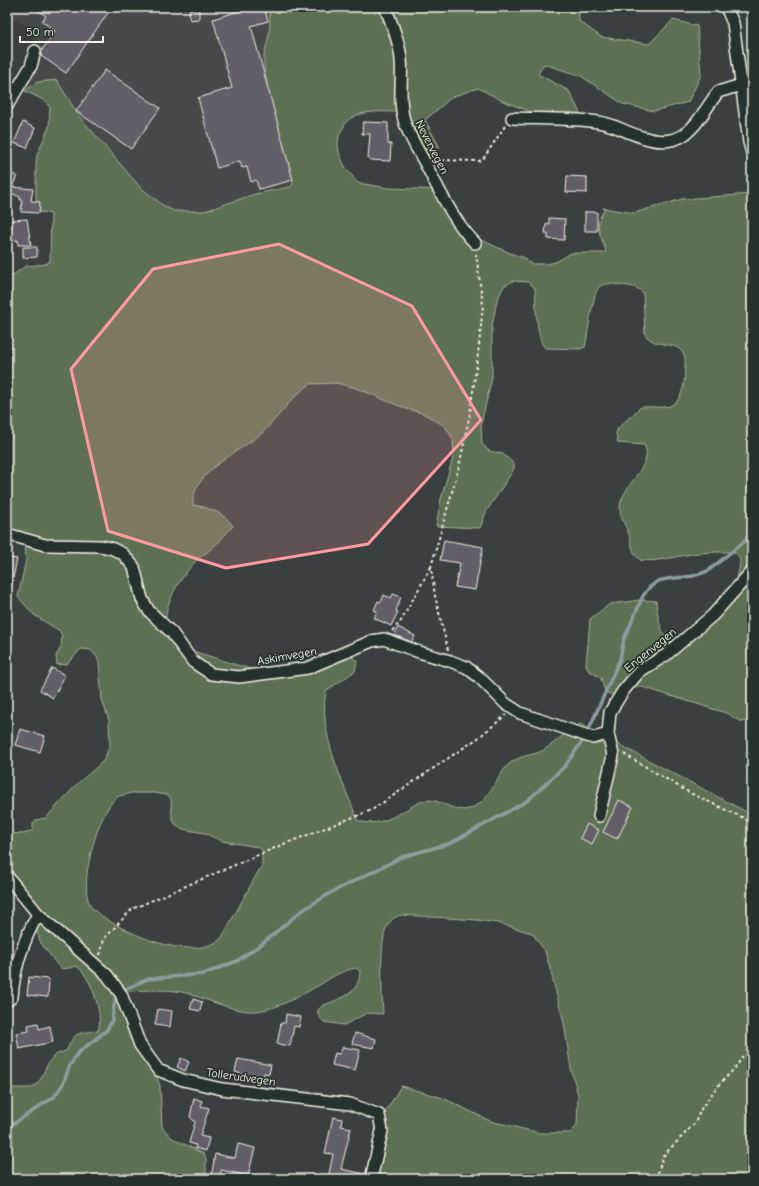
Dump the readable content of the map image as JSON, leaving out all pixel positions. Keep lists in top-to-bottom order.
{
  "streets": {
    "street": [
      "Nevervegen",
      "Engenvegen",
      "Askimvegen",
      "Tollerudvegen"
    ]
  },
  "scale_bar": "50 m"
}
